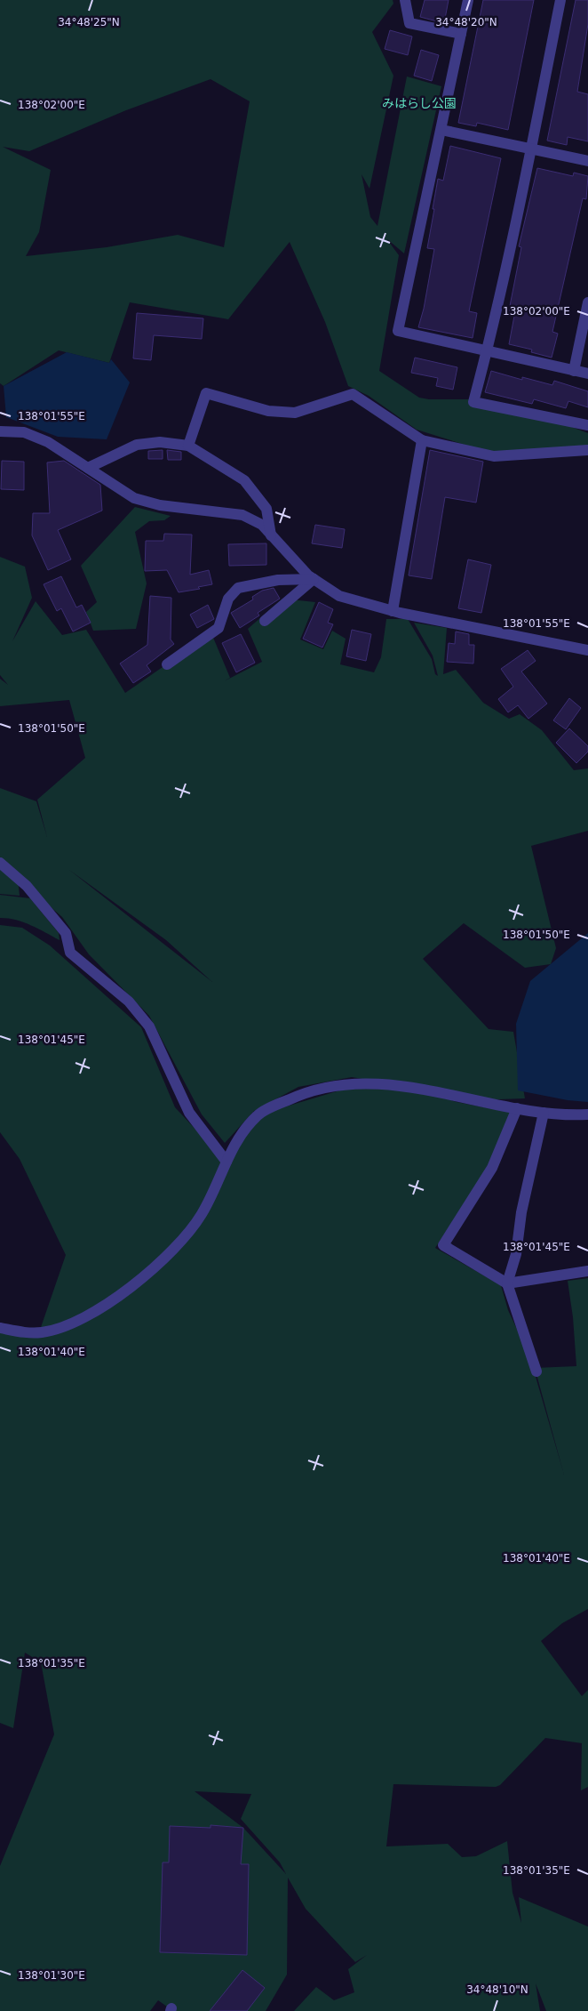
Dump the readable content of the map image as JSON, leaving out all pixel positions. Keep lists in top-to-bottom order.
{
  "parks": ["みはらし公園"],
  "coordinates": [
    "34°48'25\"N",
    "34°48'20\"N",
    "138°02'00\"E",
    "138°01'55\"E",
    "138°01'50\"E",
    "138°01'45\"E",
    "138°01'40\"E",
    "138°01'35\"E",
    "138°01'30\"E",
    "34°48'10\"N"
  ]
}
